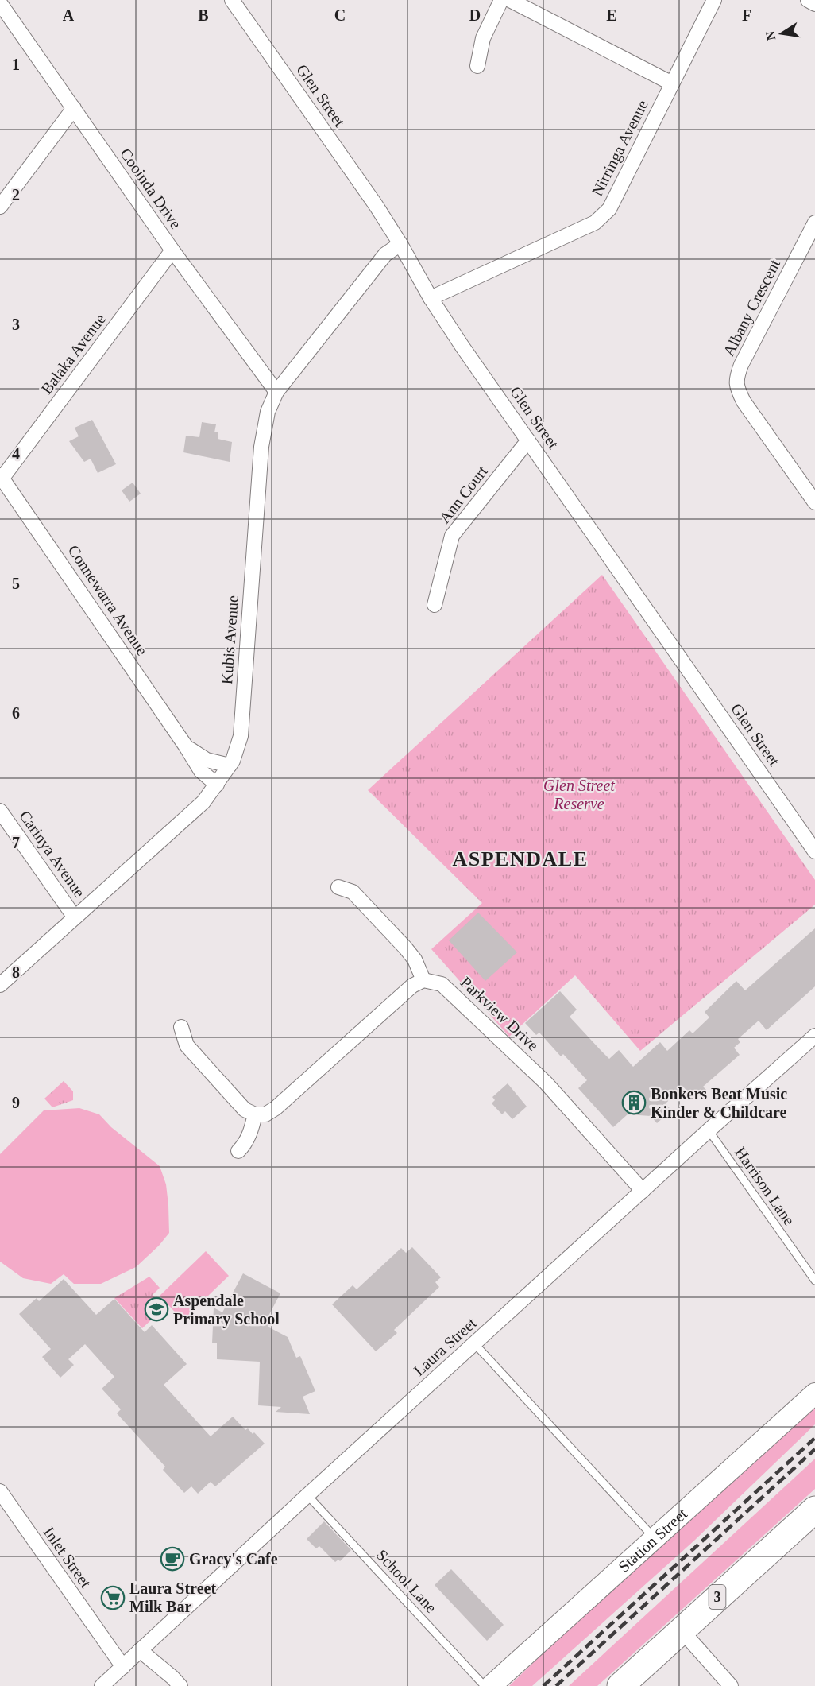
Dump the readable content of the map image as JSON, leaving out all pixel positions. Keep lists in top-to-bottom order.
{
  "streets": {
    "highway": ["3"],
    "street": [
      "Glen Street",
      "Nirringa Avenue",
      "Cooinda Drive",
      "Albany Crescent",
      "Balaka Avenue",
      "Ann Court",
      "Connewarra Avenue",
      "Kubis Avenue",
      "Carinya Avenue",
      "Parkview Drive",
      "Laura Street",
      "Station Street",
      "Inlet Street"
    ],
    "lane": ["Harrison Lane", "School Lane"]
  },
  "crossings": [
    ["Glen Street", "Nirringa Avenue"],
    ["Glen Street", "Ann Court"],
    ["Glen Street", "Kubis Avenue"],
    ["Cooinda Drive", "Balaka Avenue"],
    ["Cooinda Drive", "Kubis Avenue"],
    ["Balaka Avenue", "Connewarra Avenue"],
    ["Connewarra Avenue", "Kubis Avenue"],
    ["Kubis Avenue", "Carinya Avenue"],
    ["Parkview Drive", "Laura Street"],
    ["Harrison Lane", "Laura Street"],
    ["Laura Street", "Inlet Street"],
    ["Laura Street", "School Lane"]
  ],
  "districts": ["ASPENDALE"],
  "parks": ["Glen Street Reserve"],
  "places": {
    "building": ["Bonkers Beat Music Kinder & Childcare"],
    "school or university": ["Aspendale Primary School"],
    "cafe": ["Gracy's Cafe"],
    "supermarket": ["Laura Street Milk Bar"]
  },
  "north": "left",
  "grid": {
    "columns": [
      "A",
      "B",
      "C",
      "D",
      "E",
      "F"
    ],
    "rows": [
      "1",
      "2",
      "3",
      "4",
      "5",
      "6",
      "7",
      "8",
      "9"
    ]
  }
}
